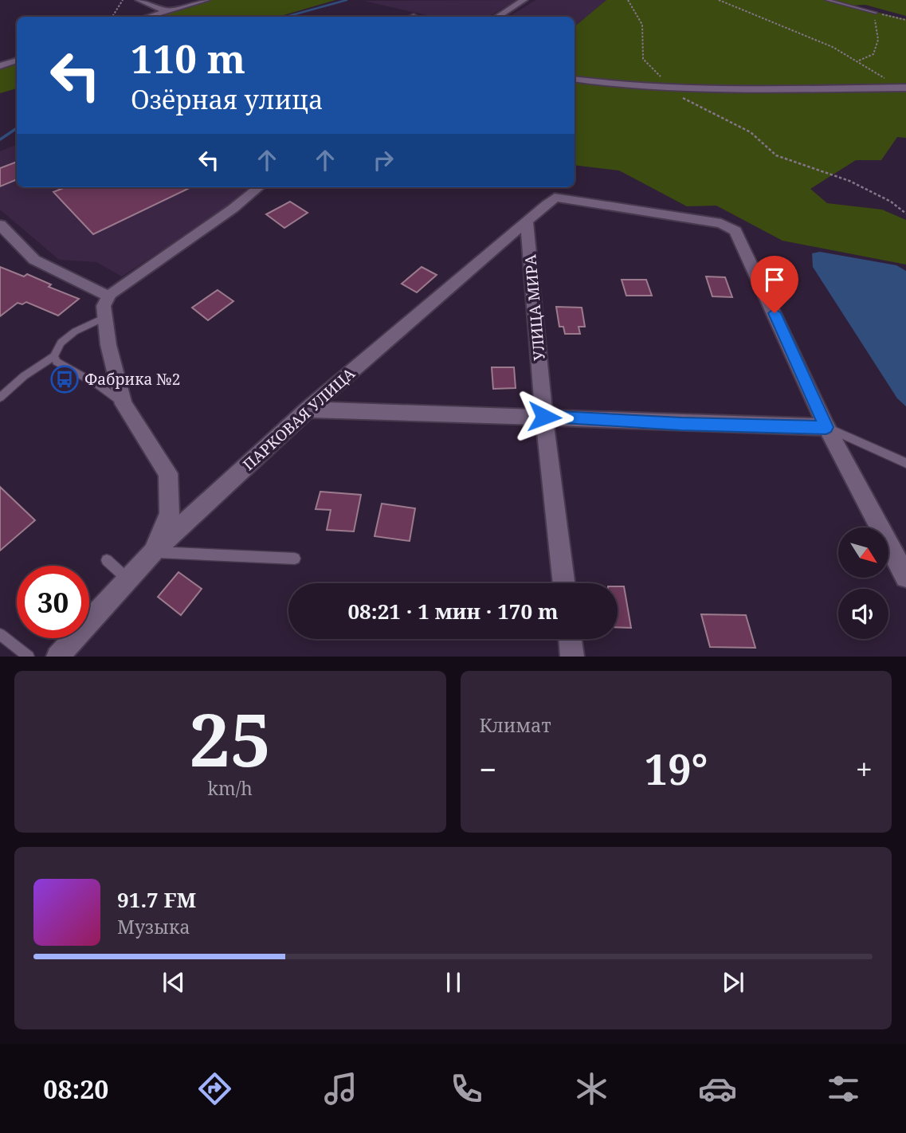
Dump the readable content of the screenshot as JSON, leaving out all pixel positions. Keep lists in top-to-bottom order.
{
  "streets": {
    "street": ["УЛИЦА МИРА", "ПАРКОВАЯ УЛИЦА"]
  },
  "crossings": [
    ["УЛИЦА МИРА", "ПАРКОВАЯ УЛИЦА"]
  ],
  "places": {
    "bus stop": ["Фабрика №2"]
  },
  "north": "bottom right",
  "page": {
    "turn": ["110 m", "Озёрная улица"],
    "limit": "30",
    "trip": "08:21 · 1 мин · 170 m",
    "tile": [
      ["25", "km/h"],
      "Климат"
    ],
    "heat": ["−", "19°", "+"],
    "song": ["91.7 FM", "Музыка"],
    "tabs": "08:20"
  }
}
